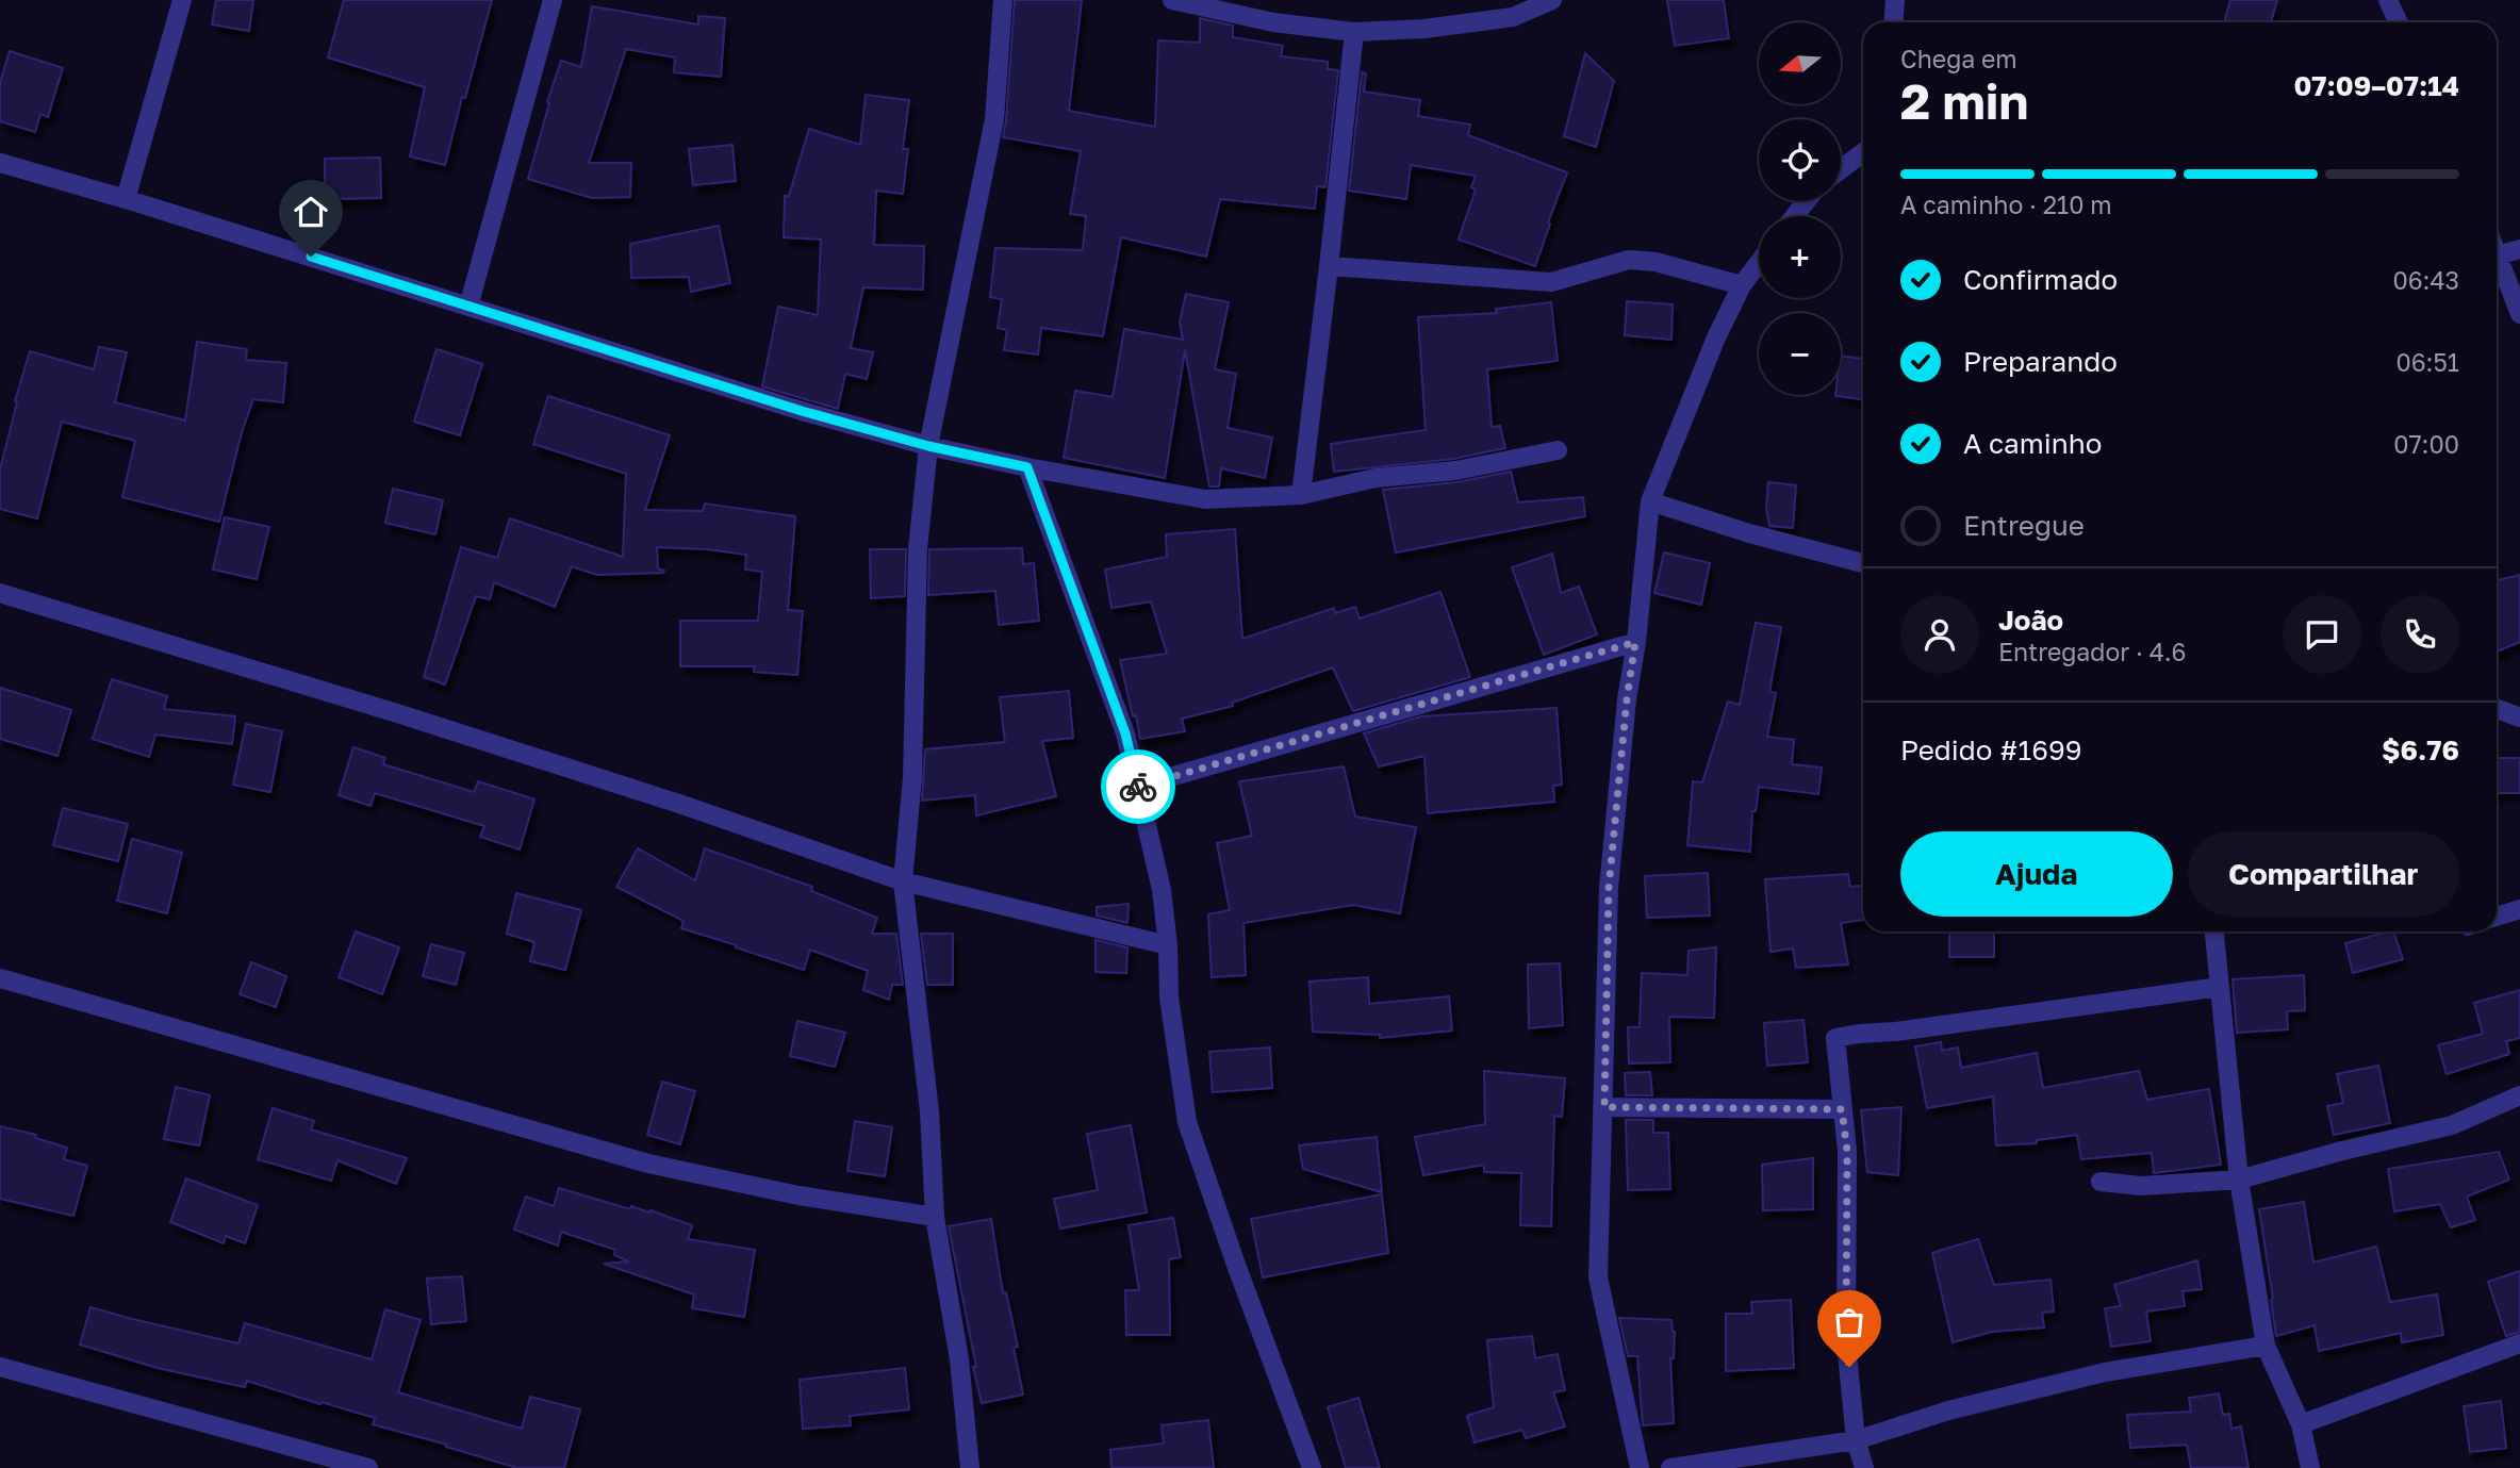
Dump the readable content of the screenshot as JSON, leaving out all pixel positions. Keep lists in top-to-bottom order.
{
  "north": "left",
  "page": {
    "map_buttons": ["+", "−"],
    "heading": ["2 min", "Chega em", "07:09–07:14"],
    "panel": [
      "João",
      "Entregador · 4.6",
      "Pedido #1699",
      "$6.76"
    ],
    "bar": "A caminho · 210 m",
    "list": [
      ["Confirmado", "06:43"],
      ["Preparando", "06:51"],
      ["A caminho", "07:00"],
      "Entregue"
    ],
    "buttons": ["Ajuda", "Compartilhar"]
  }
}
